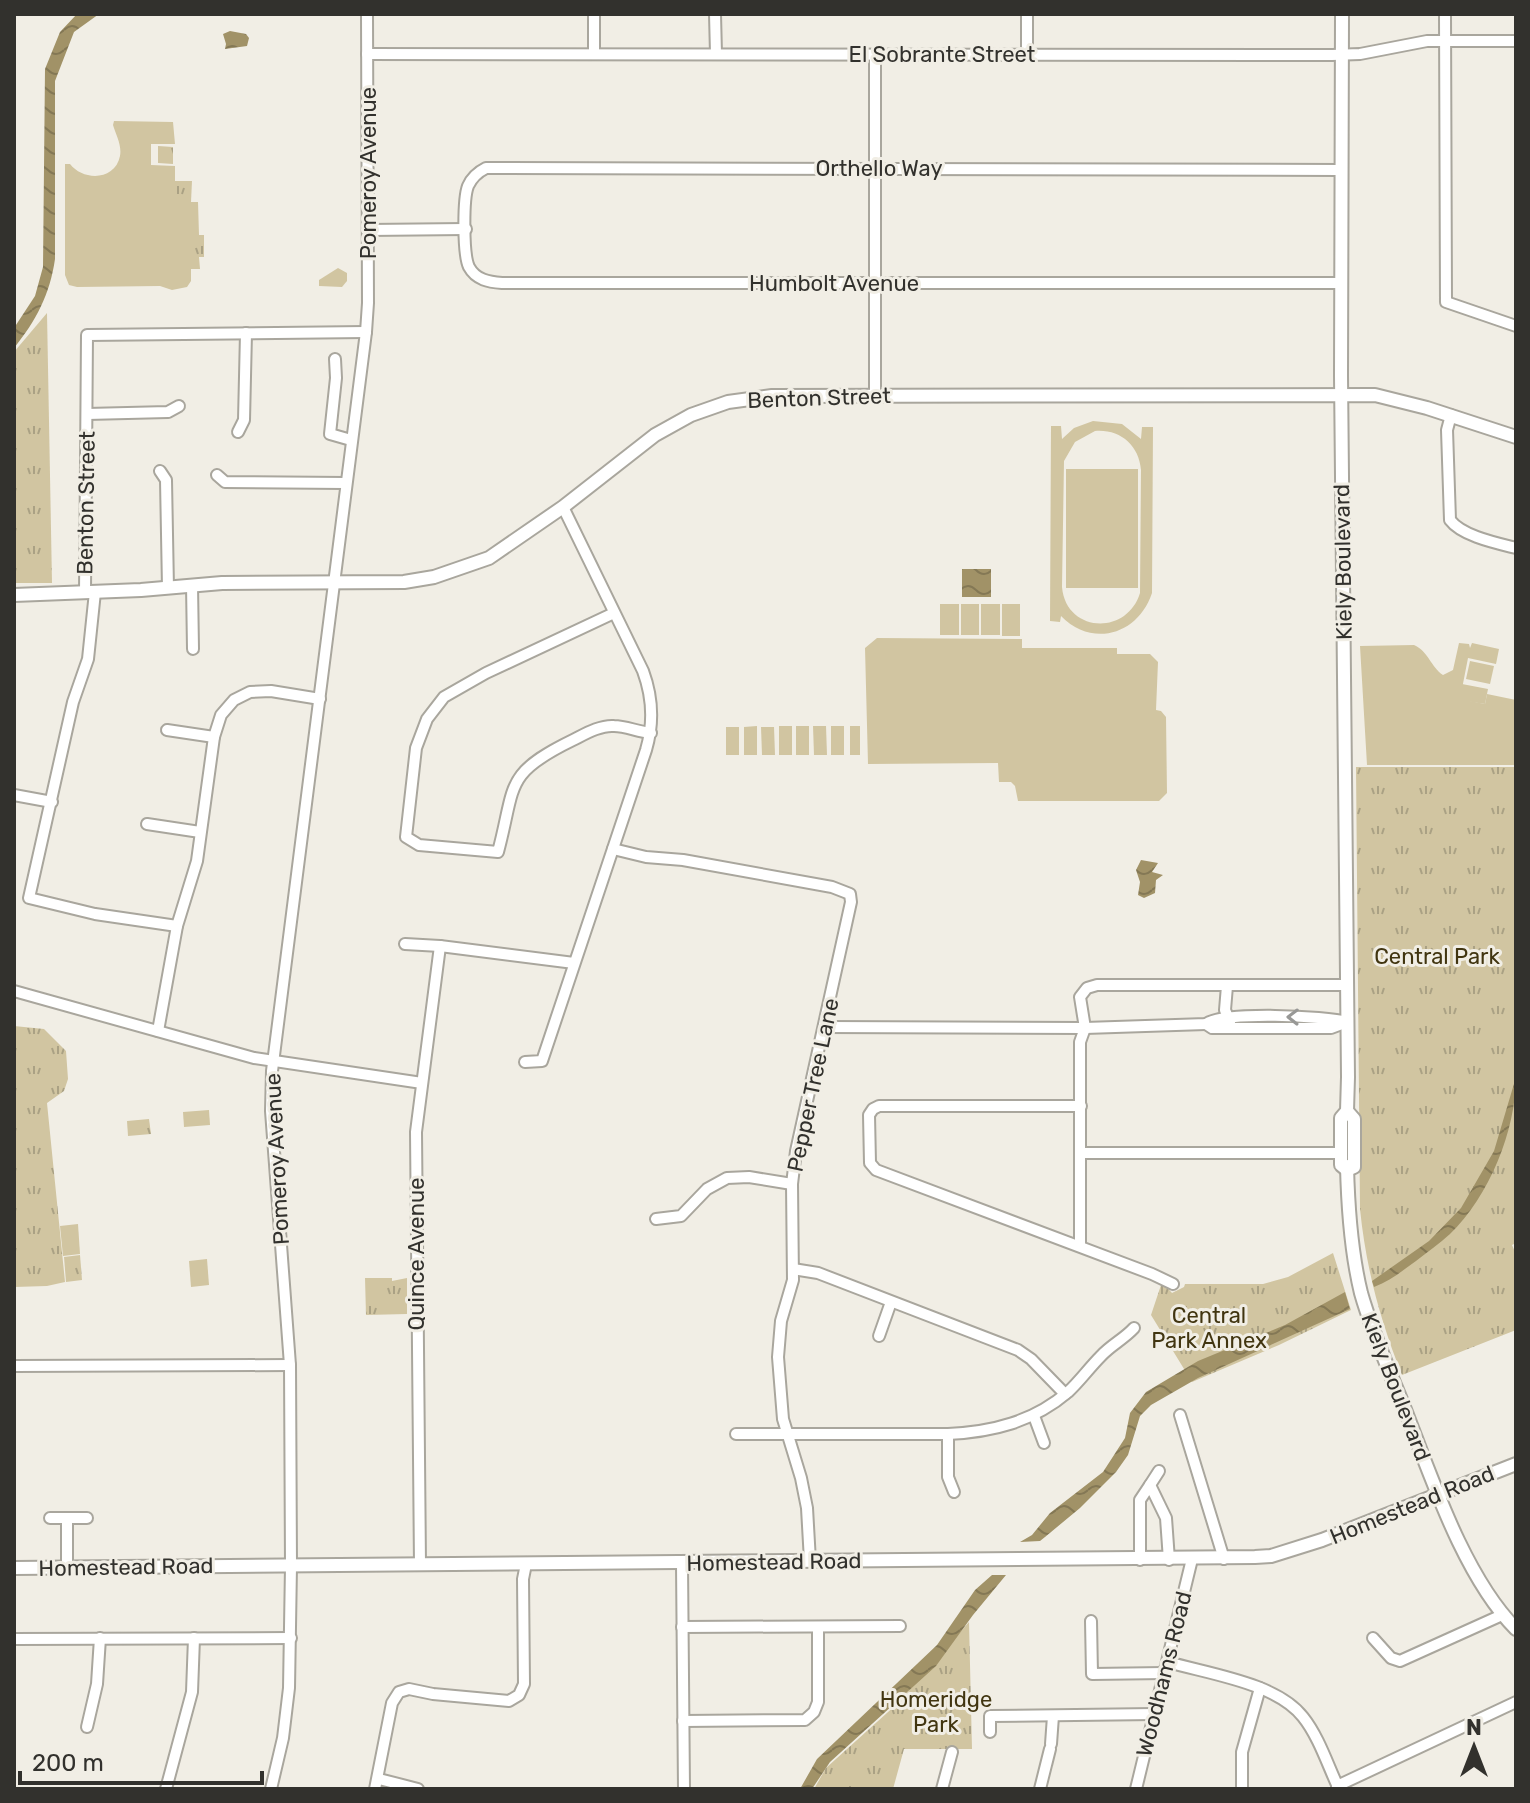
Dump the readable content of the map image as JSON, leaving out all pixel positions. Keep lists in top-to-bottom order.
{
  "streets": {
    "main road": ["Benton Street", "Kiely Boulevard", "Homestead Road"],
    "street": [
      "El Sobrante Street",
      "Orthello Way",
      "Pomeroy Avenue",
      "Humbolt Avenue",
      "Pepper Tree Lane",
      "Quince Avenue",
      "Woodhams Road"
    ]
  },
  "crossings": [
    ["El Sobrante Street", "Pomeroy Avenue"],
    ["El Sobrante Street", "Kiely Boulevard"],
    ["Orthello Way", "Humbolt Avenue"],
    ["Orthello Way", "Kiely Boulevard"],
    ["Pomeroy Avenue", "Benton Street"],
    ["Pomeroy Avenue", "Homestead Road"],
    ["Humbolt Avenue", "Kiely Boulevard"],
    ["Benton Street", "Kiely Boulevard"],
    ["Kiely Boulevard", "Homestead Road"],
    ["Pepper Tree Lane", "Homestead Road"],
    ["Quince Avenue", "Homestead Road"],
    ["Homestead Road", "Woodhams Road"]
  ],
  "parks": ["Central Park", "Central Park Annex", "Homeridge Park"],
  "scale_bar": "200 m",
  "north": "top"
}
